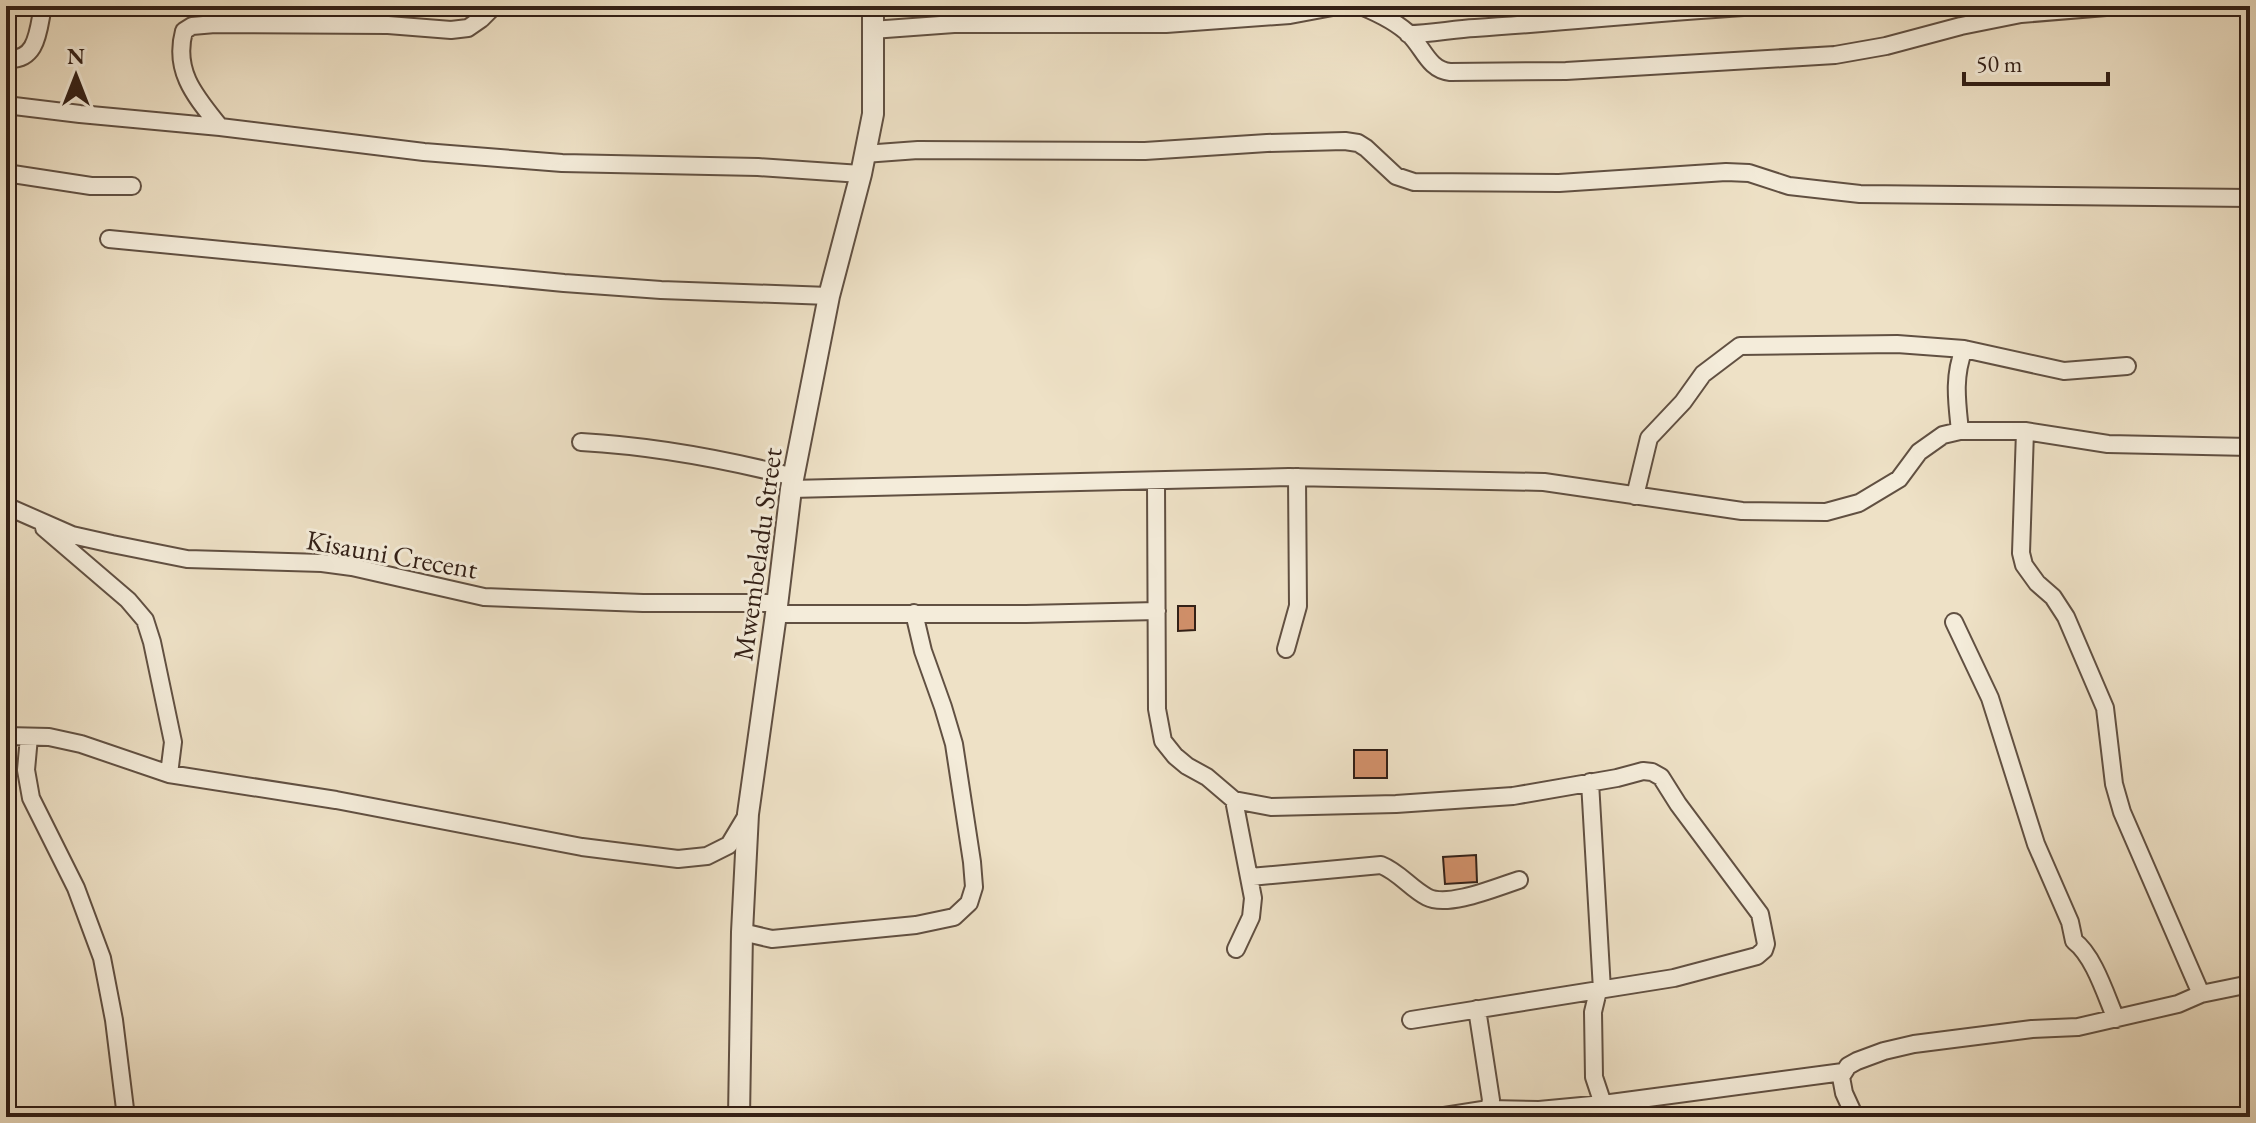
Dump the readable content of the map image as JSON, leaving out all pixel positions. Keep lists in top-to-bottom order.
{
  "streets": {
    "street": ["Kisauni Crecent", "Mwembeladu Street"]
  },
  "crossings": [
    ["Kisauni Crecent", "Mwembeladu Street"]
  ],
  "scale_bar": "50 m",
  "north": "top"
}
